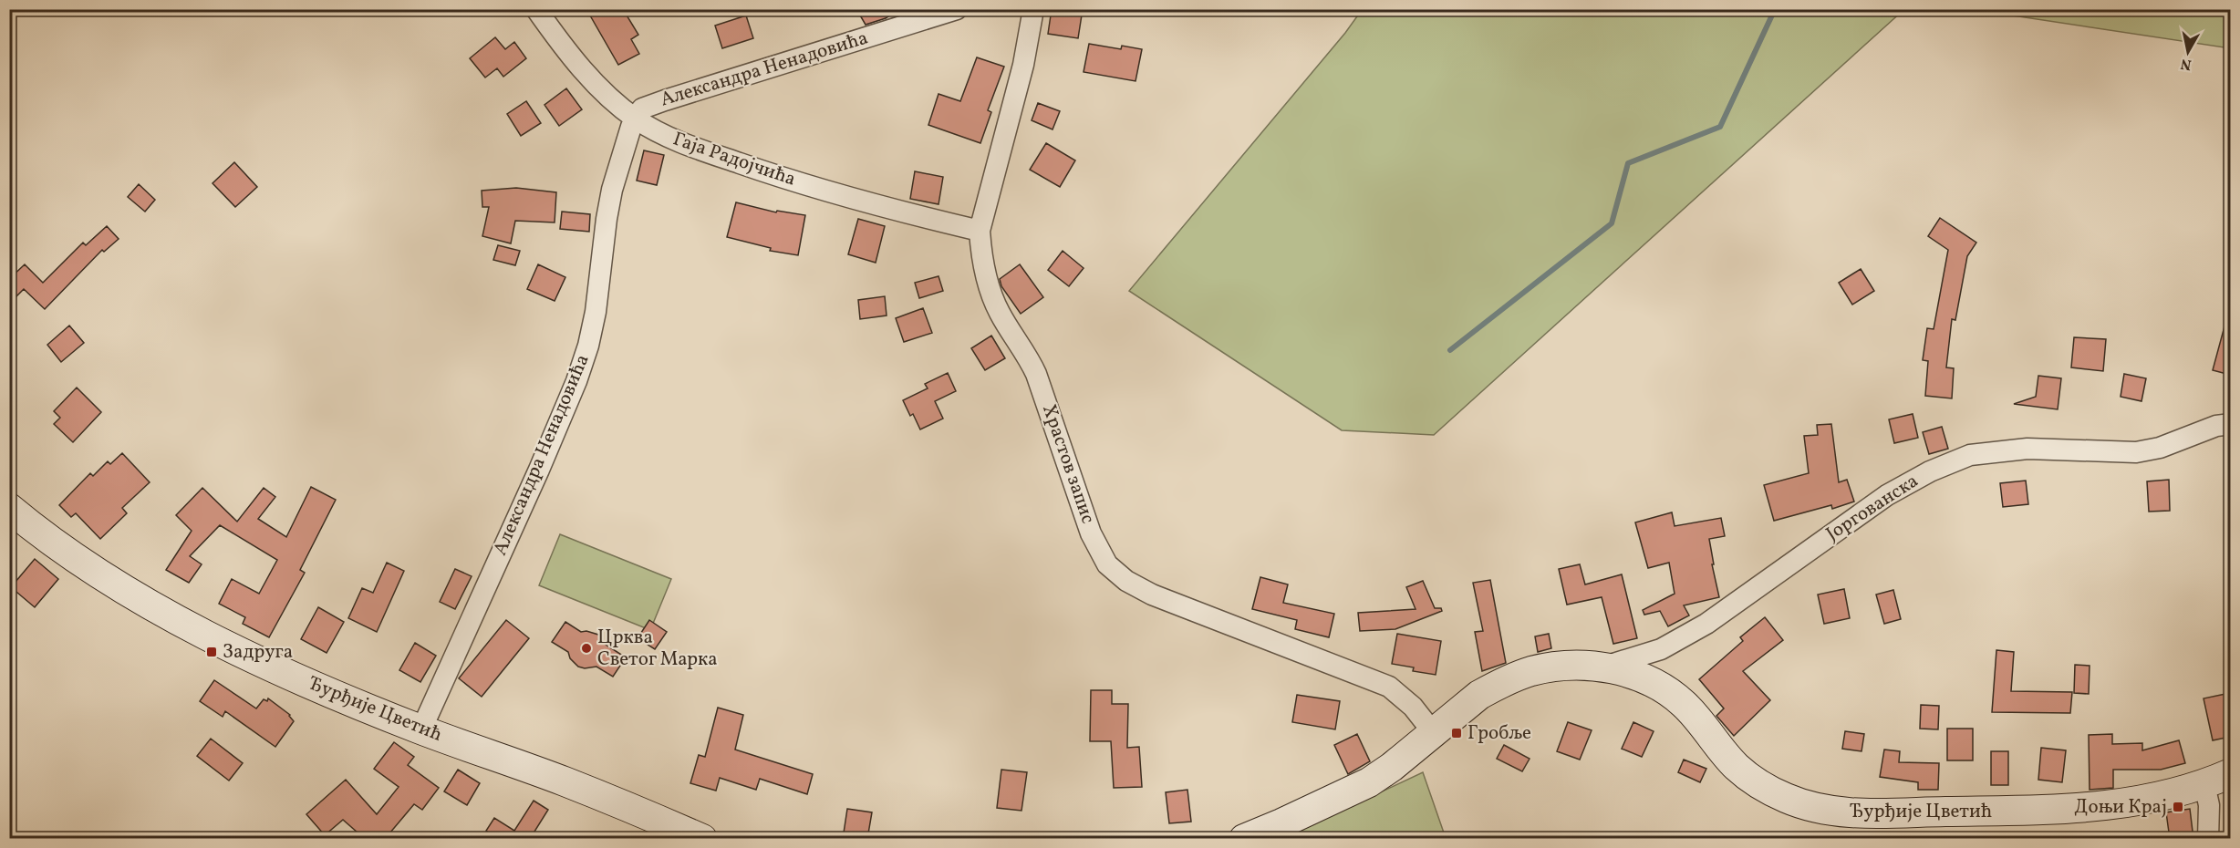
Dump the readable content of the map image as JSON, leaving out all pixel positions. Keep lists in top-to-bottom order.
{
  "streets": {
    "street": [
      "Александра Ненадовића",
      "Гаја Радојчића",
      "Храстов запис",
      "Јоргованска",
      "Ђурђије Цветић"
    ]
  },
  "crossings": [
    ["Александра Ненадовића", "Гаја Радојчића"],
    ["Александра Ненадовића", "Ђурђије Цветић"],
    ["Гаја Радојчића", "Храстов запис"],
    ["Храстов запис", "Ђурђије Цветић"],
    ["Јоргованска", "Ђурђије Цветић"]
  ],
  "places": {
    "other": ["Црква Светог Марка"],
    "transit": ["Задруга", "Гробље", "Доњи Крај"]
  },
  "north": "bottom"
}
